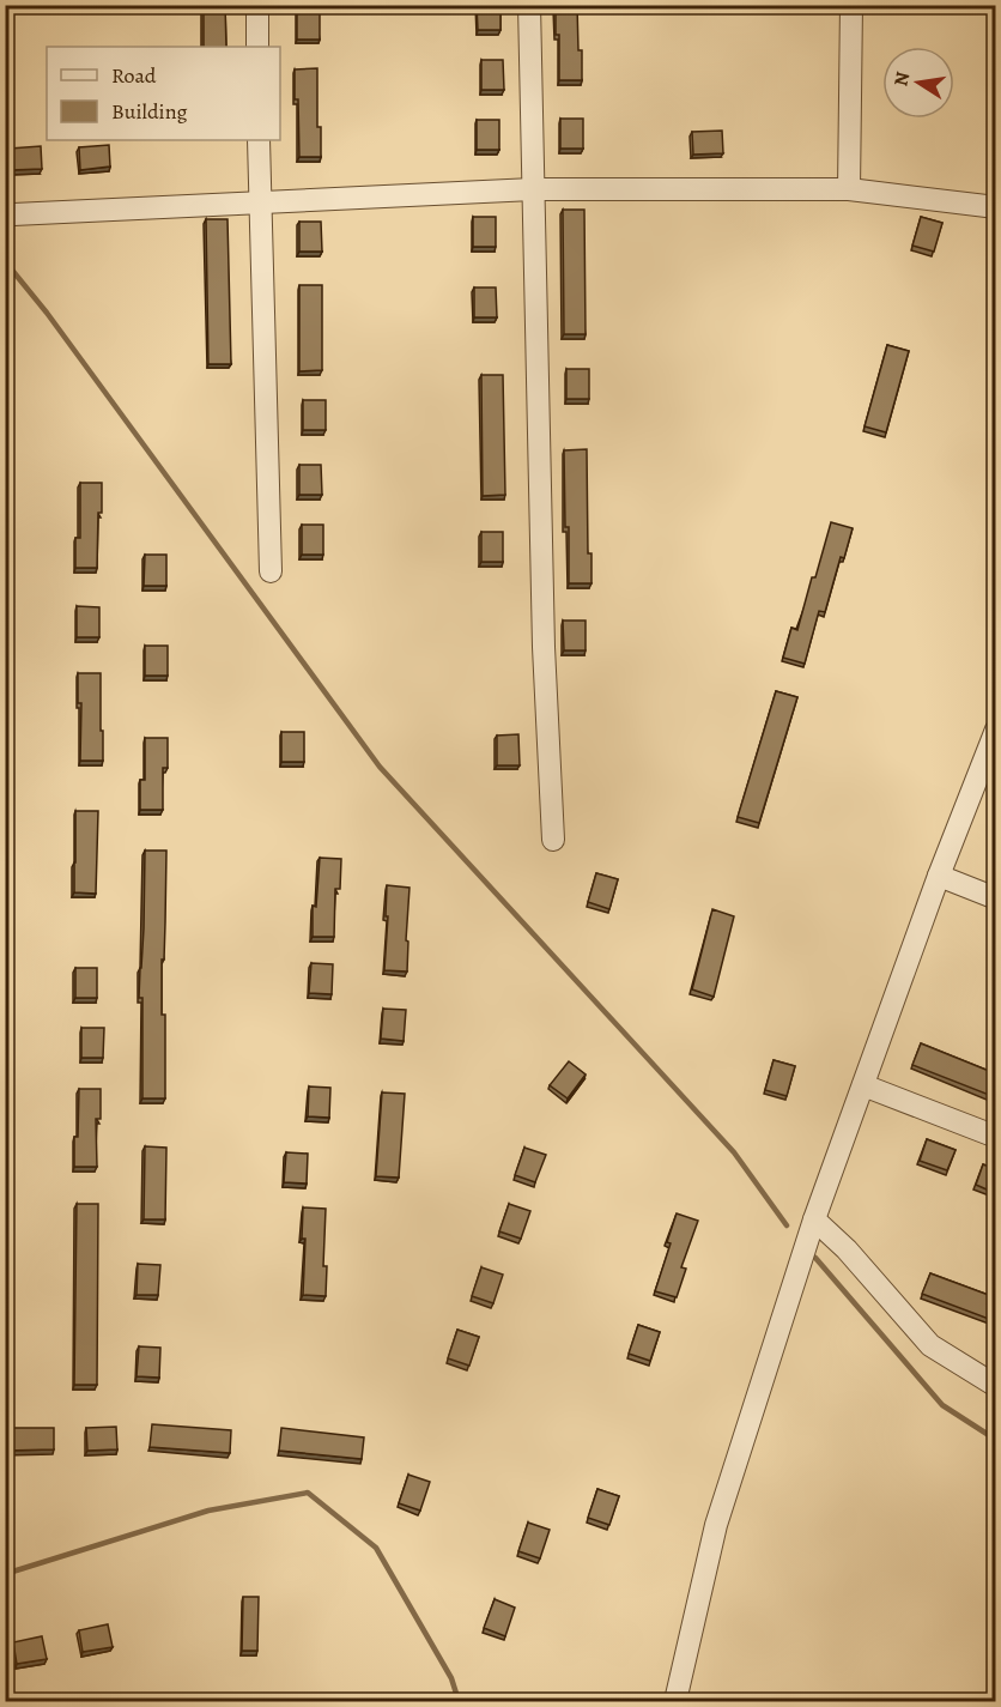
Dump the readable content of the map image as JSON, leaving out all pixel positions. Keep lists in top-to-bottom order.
{
  "legend": ["Road", "Building"],
  "north": "left"
}
